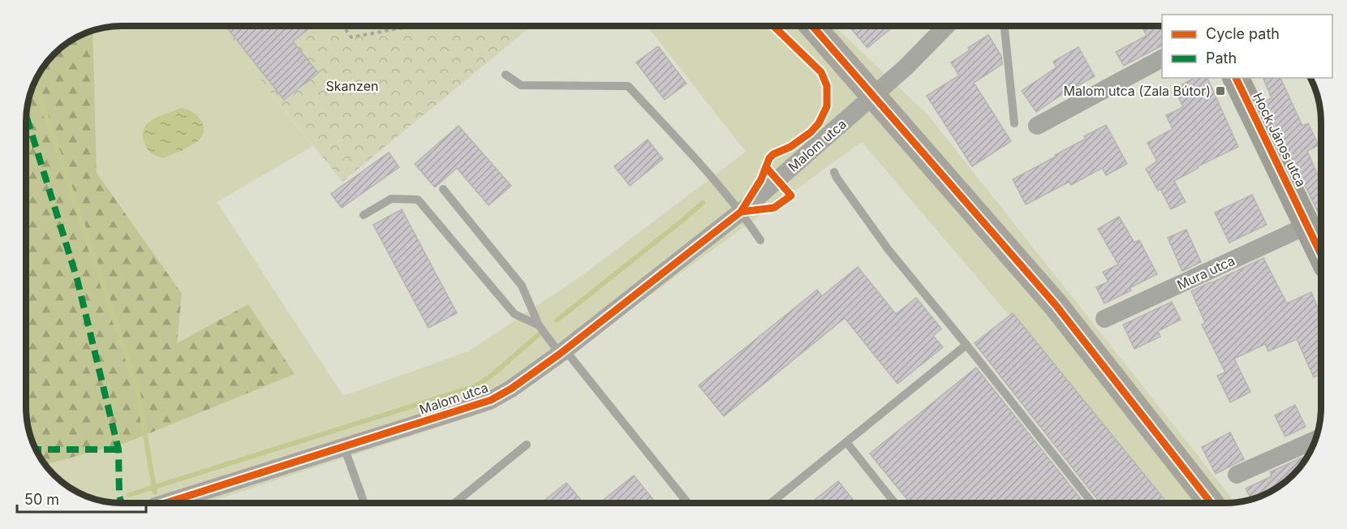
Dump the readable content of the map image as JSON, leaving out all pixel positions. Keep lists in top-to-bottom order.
{
  "streets": {
    "main road": ["Hock János utca"],
    "street": ["Malom utca", "Mura utca"]
  },
  "crossings": [
    ["Hock János utca", "Mura utca"]
  ],
  "parks": ["Skanzen"],
  "places": {
    "transit": ["Malom utca (Zala Bútor)"]
  },
  "legend": ["Cycle path", "Path"],
  "scale_bar": "50 m"
}
